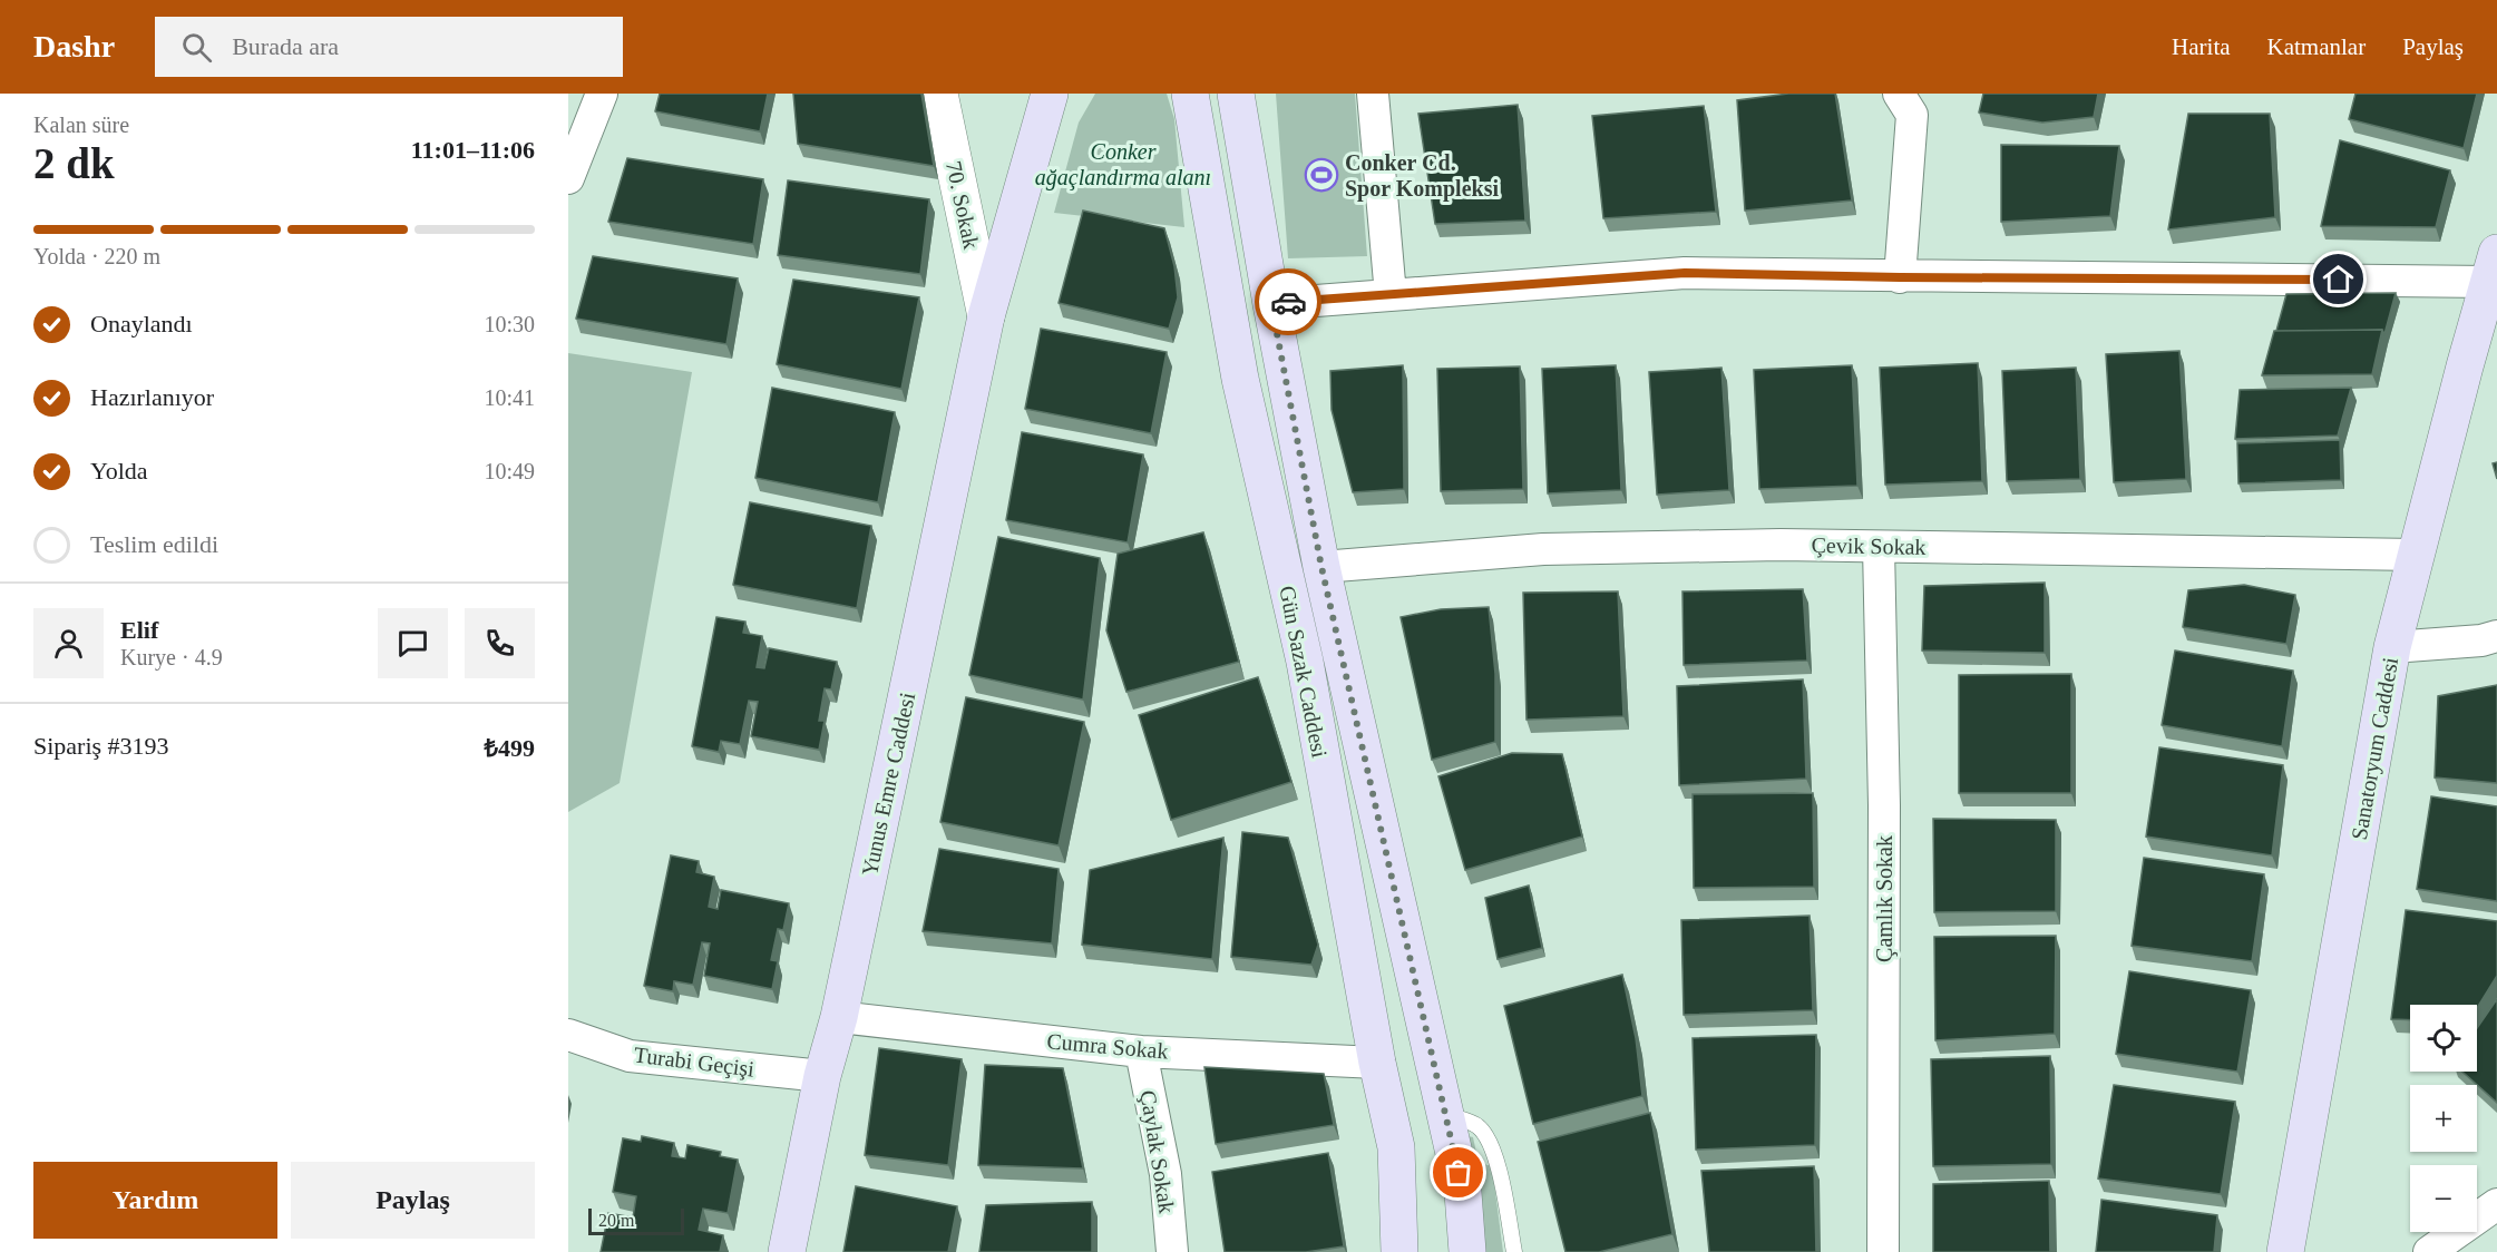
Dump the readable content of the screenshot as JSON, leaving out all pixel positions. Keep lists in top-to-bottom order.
{
  "streets": {
    "main road": ["Gün Sazak Caddesi", "Sanatoryum Caddesi", "Yunus Emre Caddesi"],
    "street": [
      "70. Sokak",
      "Çevik Sokak",
      "Çamlık Sokak",
      "Cumra Sokak",
      "Turabi Geçişi",
      "Çaylak Sokak"
    ]
  },
  "crossings": [
    ["70. Sokak", "Yunus Emre Caddesi"],
    ["Çevik Sokak", "Gün Sazak Caddesi"],
    ["Çevik Sokak", "Sanatoryum Caddesi"],
    ["Çevik Sokak", "Çamlık Sokak"],
    ["Gün Sazak Caddesi", "Cumra Sokak"],
    ["Yunus Emre Caddesi", "Cumra Sokak"],
    ["Yunus Emre Caddesi", "Turabi Geçişi"],
    ["Cumra Sokak", "Çaylak Sokak"]
  ],
  "parks": ["Conker ağaçlandırma alanı"],
  "places": {
    "sports": ["Conker Cd. Spor Kompleksi"]
  },
  "scale_bar": "20 m",
  "page": {
    "header": "Dashr",
    "search": "Burada ara",
    "nav": ["Harita", "Katmanlar", "Paylaş"],
    "heading": ["2 dk", "Kalan süre", "11:01–11:06"],
    "panel": [
      "Elif",
      "Kurye · 4.9",
      "Sipariş #3193",
      "₺499"
    ],
    "bar": "Yolda · 220 m",
    "list": [
      ["Onaylandı", "10:30"],
      ["Hazırlanıyor", "10:41"],
      ["Yolda", "10:49"],
      "Teslim edildi"
    ],
    "map_buttons": ["+", "−"],
    "buttons": ["Yardım", "Paylaş"],
    "scale": "20 m"
  }
}
